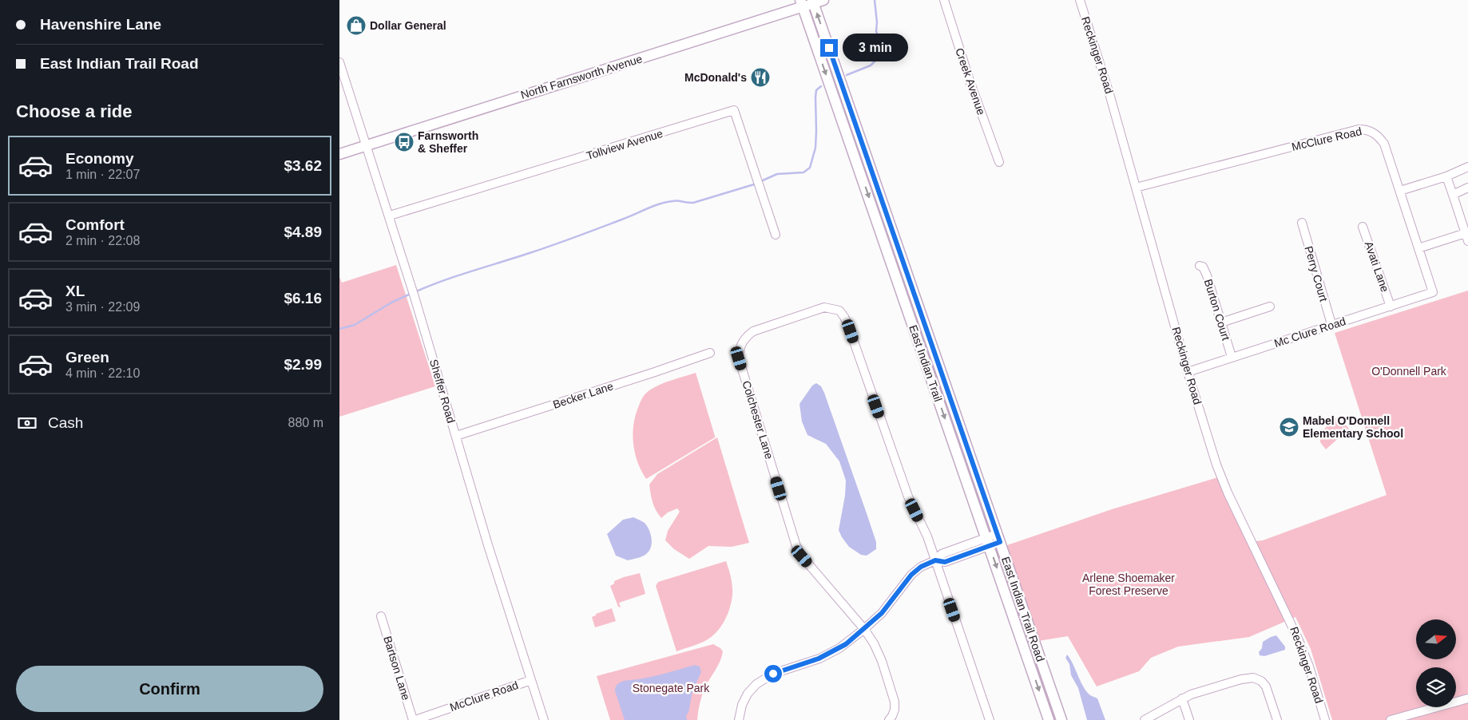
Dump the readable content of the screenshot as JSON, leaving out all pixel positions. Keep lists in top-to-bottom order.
{
  "streets": {
    "main road": ["North Farnsworth Avenue", "East Indian Trail", "East Indian Trail Road"],
    "street": [
      "Reckinger Road",
      "Creek Avenue",
      "McClure Road",
      "Tollview Avenue",
      "Avati Lane",
      "Perry Court",
      "Burton Court",
      "Mc Clure Road",
      "Sheffer Road",
      "Becker Lane",
      "Colchester Lane",
      "Bartson Lane"
    ]
  },
  "crossings": [
    ["Reckinger Road", "McClure Road"],
    ["Reckinger Road", "Mc Clure Road"],
    ["North Farnsworth Avenue", "East Indian Trail"],
    ["North Farnsworth Avenue", "Sheffer Road"],
    ["North Farnsworth Avenue", "East Indian Trail Road"],
    ["McClure Road", "Mc Clure Road"],
    ["McClure Road", "Sheffer Road"],
    ["McClure Road", "Bartson Lane"],
    ["Tollview Avenue", "Sheffer Road"],
    ["Avati Lane", "Mc Clure Road"],
    ["Perry Court", "Mc Clure Road"],
    ["Burton Court", "Mc Clure Road"],
    ["Sheffer Road", "Becker Lane"]
  ],
  "one_way": ["East Indian Trail", "East Indian Trail Road"],
  "parks": ["O'Donnell Park", "Arlene Shoemaker Forest Preserve", "Stonegate Park"],
  "places": {
    "shop": ["Dollar General"],
    "restaurant": ["McDonald's"],
    "bus stop": ["Farnsworth & Sheffer"],
    "school or university": ["Mabel O'Donnell Elementary School"]
  },
  "north": "right",
  "page": {
    "banner": ["Havenshire Lane", "East Indian Trail Road"],
    "bubble": "3 min",
    "heading": "Choose a ride",
    "list": [
      {
        "name": "Economy",
        "note": "1 min · 22:07",
        "value": "$3.62"
      },
      {
        "name": "Comfort",
        "note": "2 min · 22:08",
        "value": "$4.89"
      },
      {
        "name": "XL",
        "note": "3 min · 22:09",
        "value": "$6.16"
      },
      {
        "name": "Green",
        "note": "4 min · 22:10",
        "value": "$2.99"
      }
    ],
    "pay": ["Cash", "880 m"],
    "buttons": "Confirm"
  }
}
